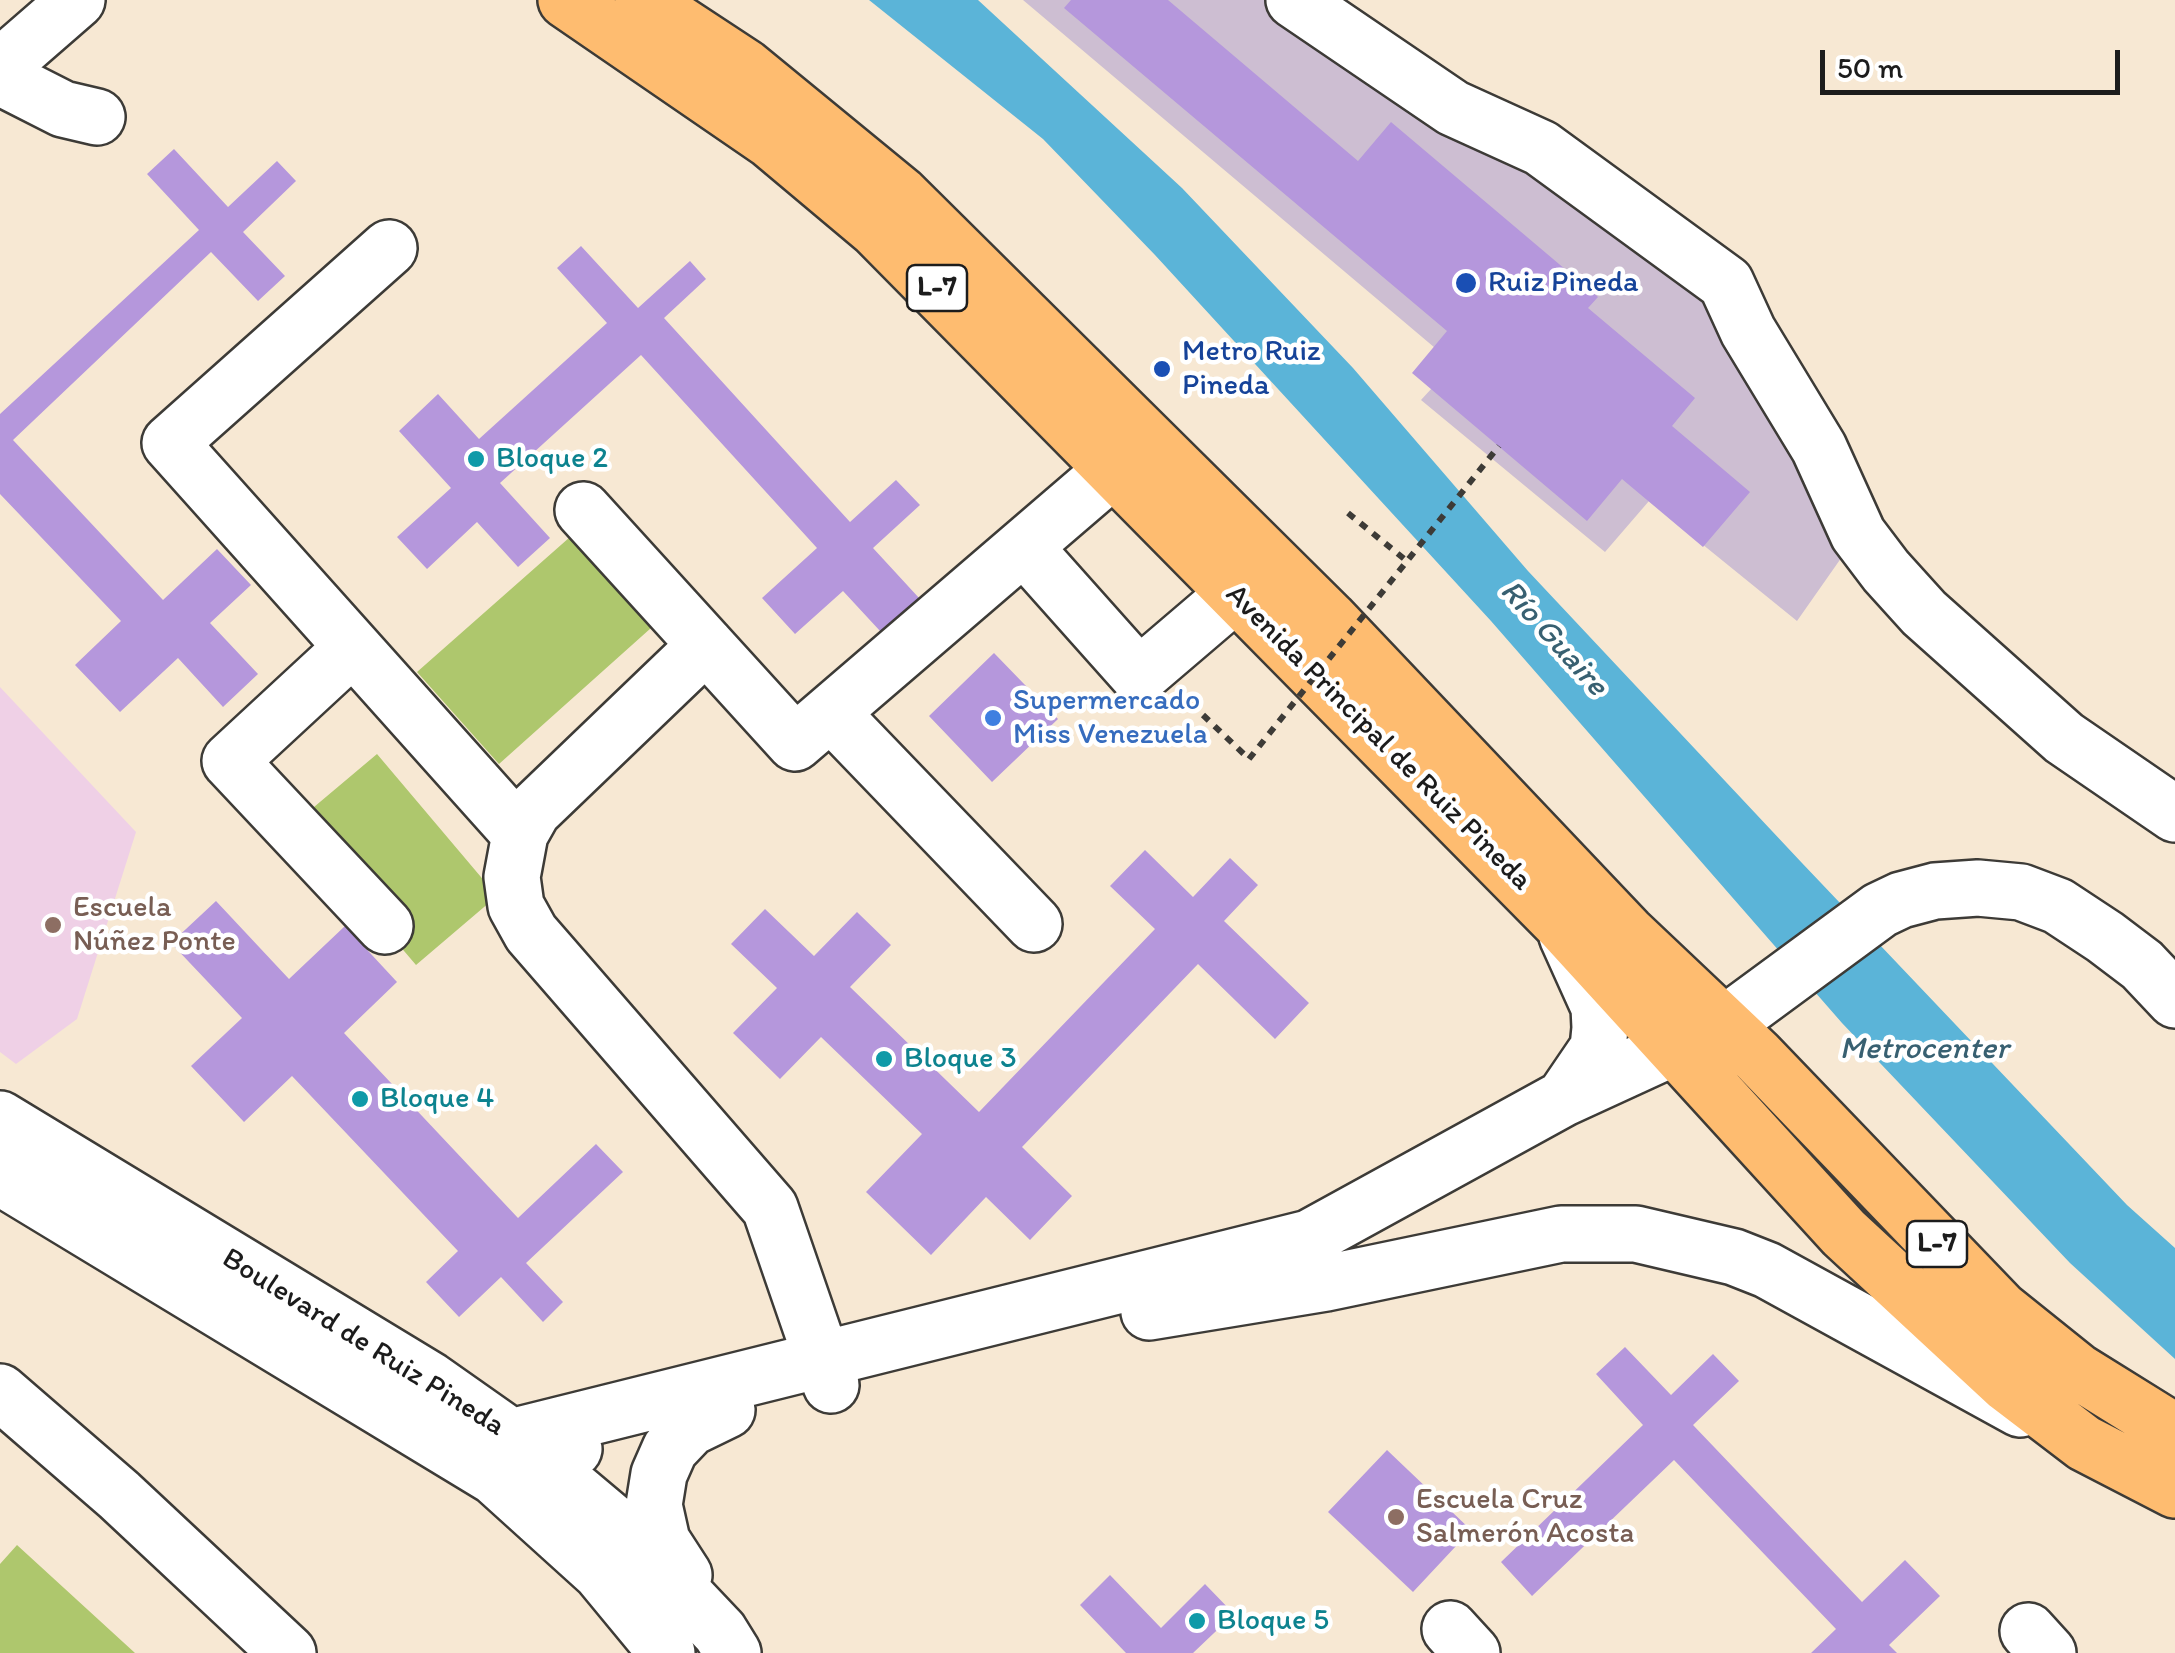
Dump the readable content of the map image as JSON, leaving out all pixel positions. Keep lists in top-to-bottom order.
{
  "streets": {
    "main road": ["L-7", "Avenida Principal de Ruiz Pineda"],
    "street": ["Boulevard de Ruiz Pineda"]
  },
  "water": ["Río Guaire", "Metrocenter"],
  "places": [
    "Ruiz Pineda",
    "Metro Ruiz Pineda",
    "Bloque 2",
    "Supermercado Miss Venezuela",
    "Escuela Núñez Ponte",
    "Bloque 3",
    "Bloque 4",
    "Escuela Cruz Salmerón Acosta",
    "Bloque 5"
  ],
  "scale_bar": "50 m"
}
